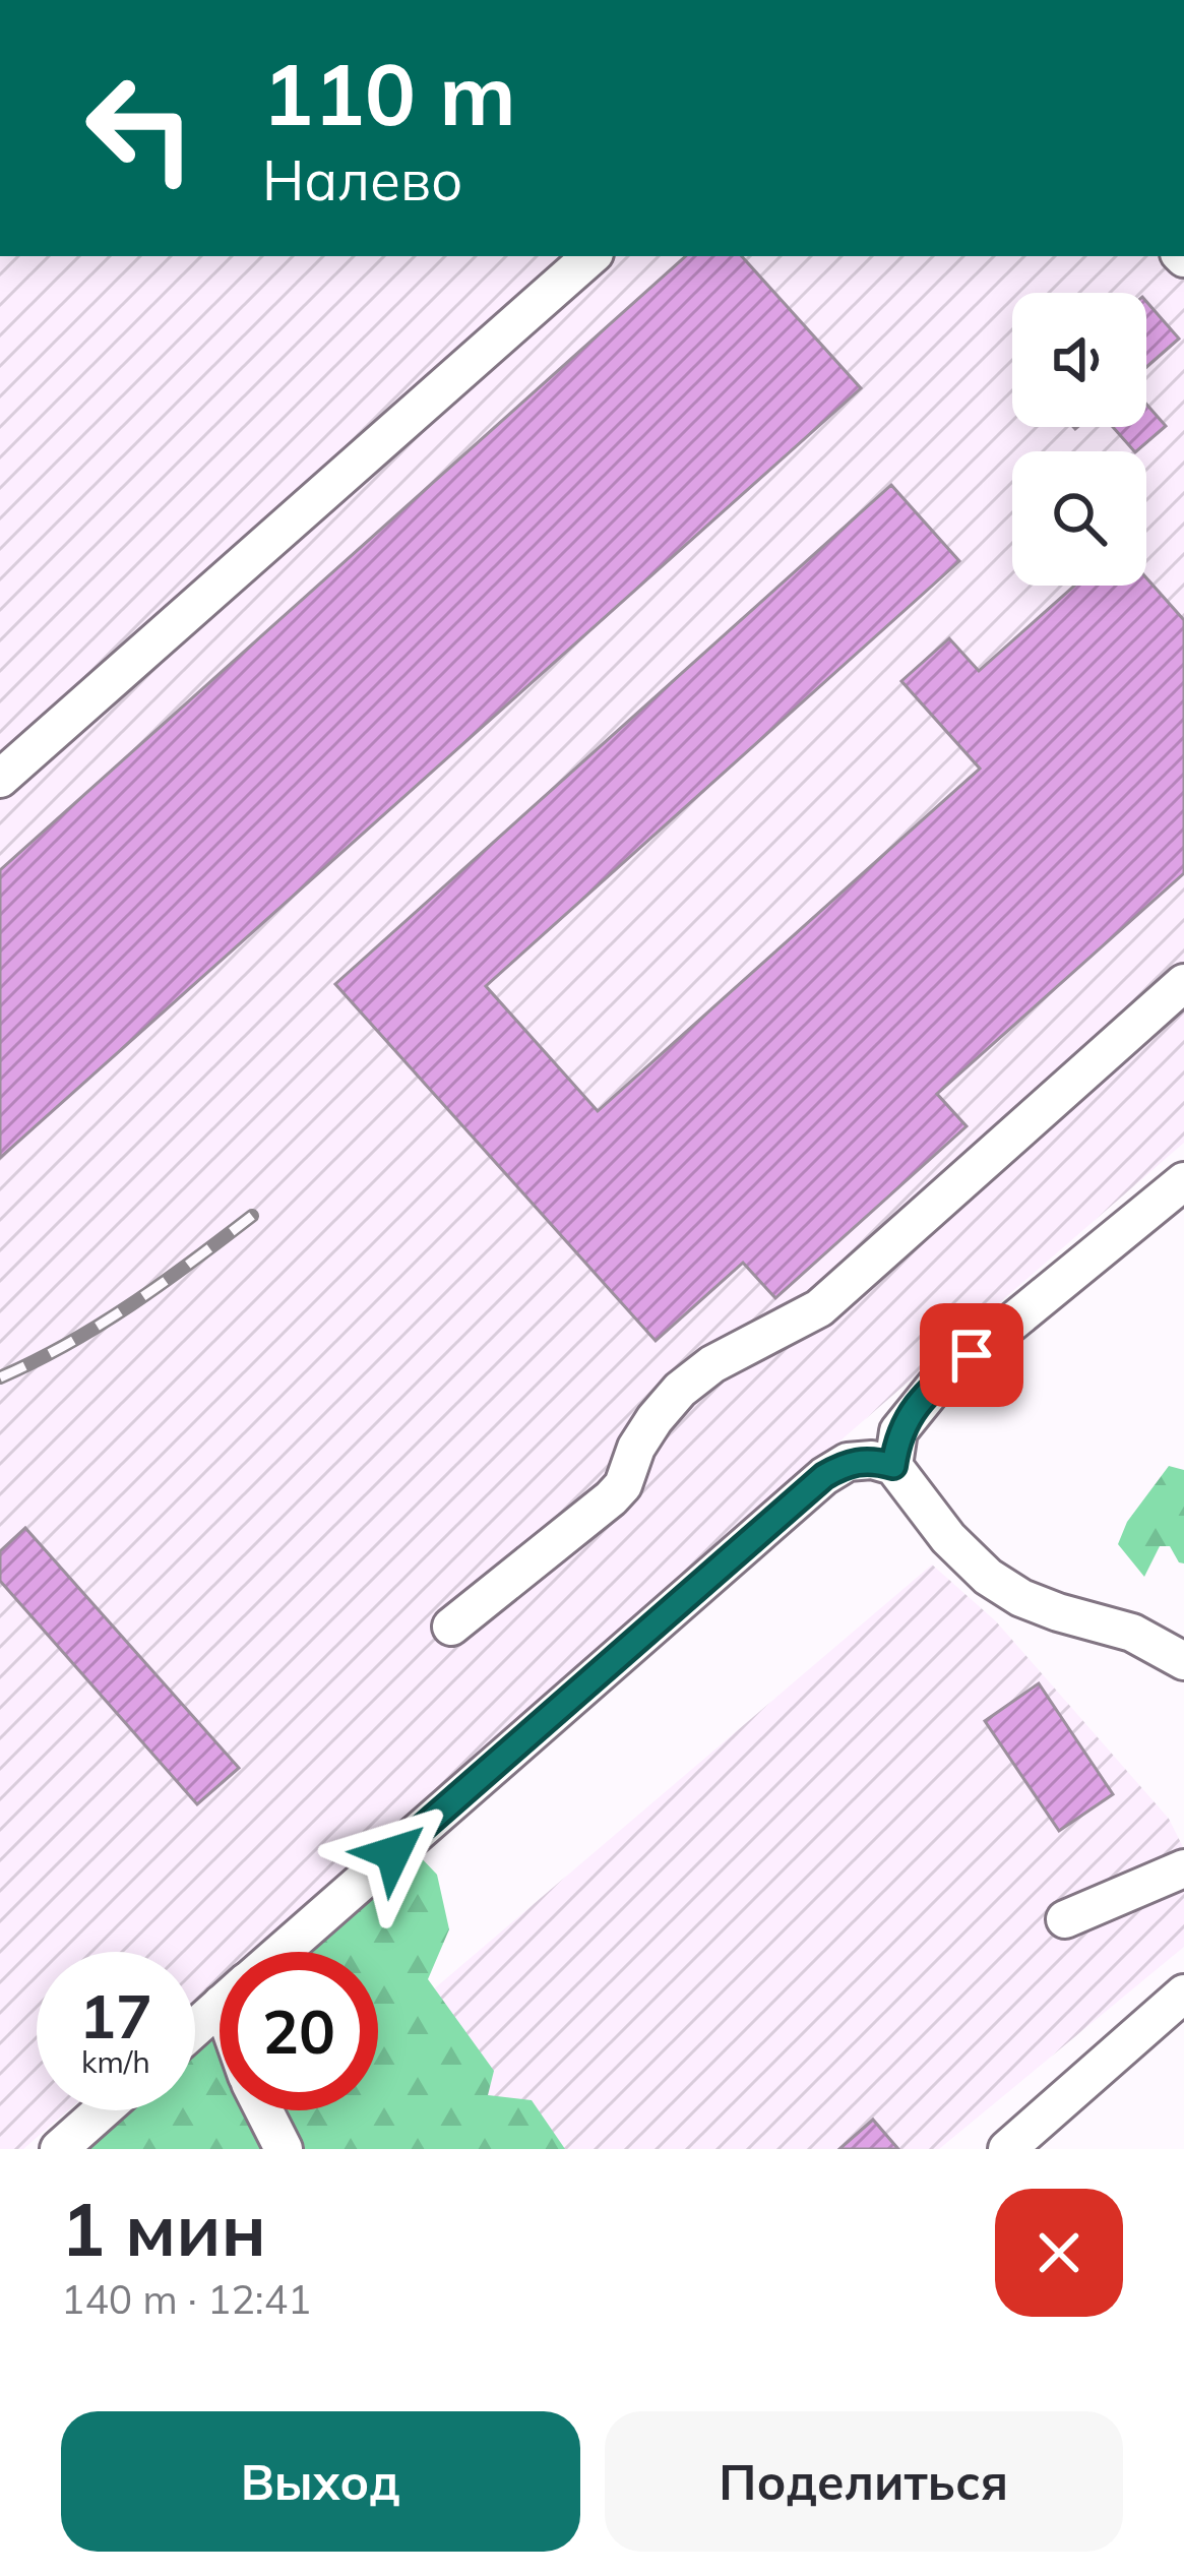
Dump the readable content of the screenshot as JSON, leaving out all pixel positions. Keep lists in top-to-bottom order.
{
  "page": {
    "turn": ["110 m", "Налево"],
    "speed": "17 km/h",
    "limit": "20",
    "heading": ["1 мин", "140 m · 12:41"],
    "buttons": ["Выход", "Поделиться"]
  }
}
